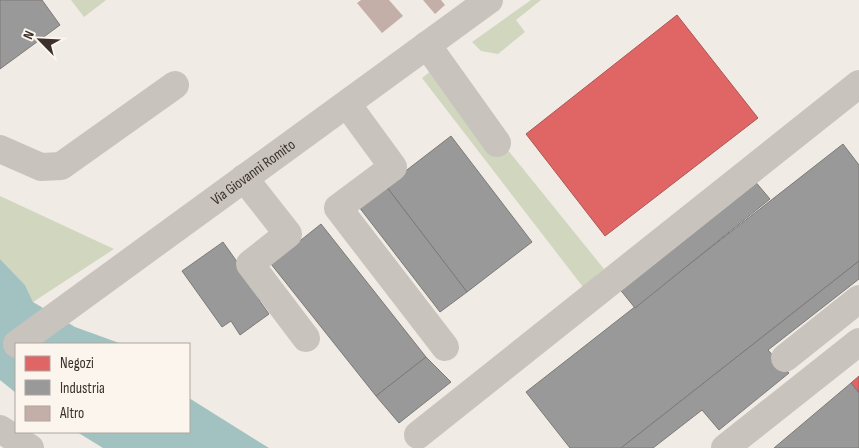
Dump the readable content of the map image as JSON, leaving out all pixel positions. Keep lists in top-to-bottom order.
{
  "streets": {
    "street": ["Via Giovanni Romito"]
  },
  "legend": ["Negozi", "Industria", "Altro"],
  "north": "top left"
}
